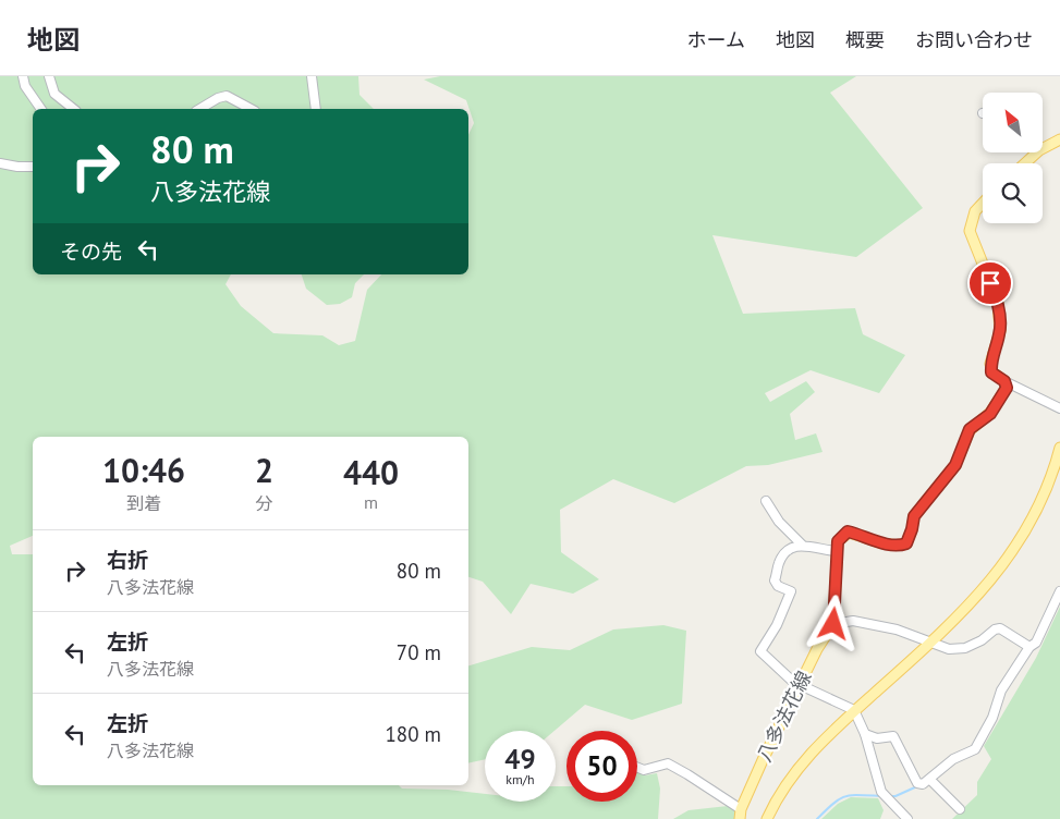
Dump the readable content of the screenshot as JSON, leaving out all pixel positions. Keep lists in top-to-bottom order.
{
  "streets": {
    "main road": ["八多法花線"]
  },
  "north": "top left",
  "page": {
    "header": "地図",
    "nav": [
      "ホーム",
      "地図",
      "概要",
      "お問い合わせ"
    ],
    "turn": ["80 m", "八多法花線"],
    "then": "その先",
    "eta": [
      "10:46",
      "到着",
      "2",
      "分",
      "440",
      "m"
    ],
    "list": [
      {
        "name": "右折",
        "note": "八多法花線",
        "value": "80 m"
      },
      {
        "name": "左折",
        "note": "八多法花線",
        "value": "70 m"
      },
      {
        "name": "左折",
        "note": "八多法花線",
        "value": "180 m"
      }
    ],
    "speed": "49 km/h",
    "limit": "50"
  }
}
